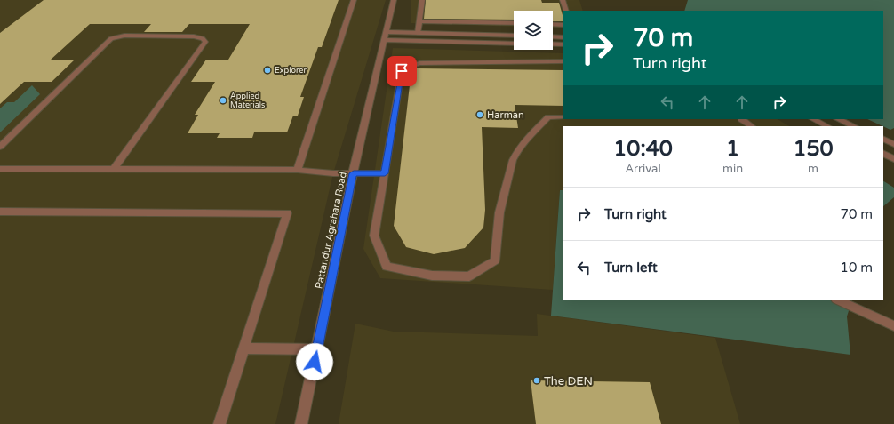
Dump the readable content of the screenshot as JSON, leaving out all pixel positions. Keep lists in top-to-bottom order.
{
  "streets": {
    "street": ["Pattandur Agrahara Road"]
  },
  "places": [
    "Explorer",
    "Applied Materials",
    "Harman",
    "The DEN"
  ],
  "page": {
    "turn": ["70 m", "Turn right"],
    "eta": [
      "10:40",
      "Arrival",
      "1",
      "min",
      "150",
      "m"
    ],
    "list": [
      {
        "name": "Turn right",
        "value": "70 m"
      },
      {
        "name": "Turn left",
        "value": "10 m"
      }
    ]
  }
}
